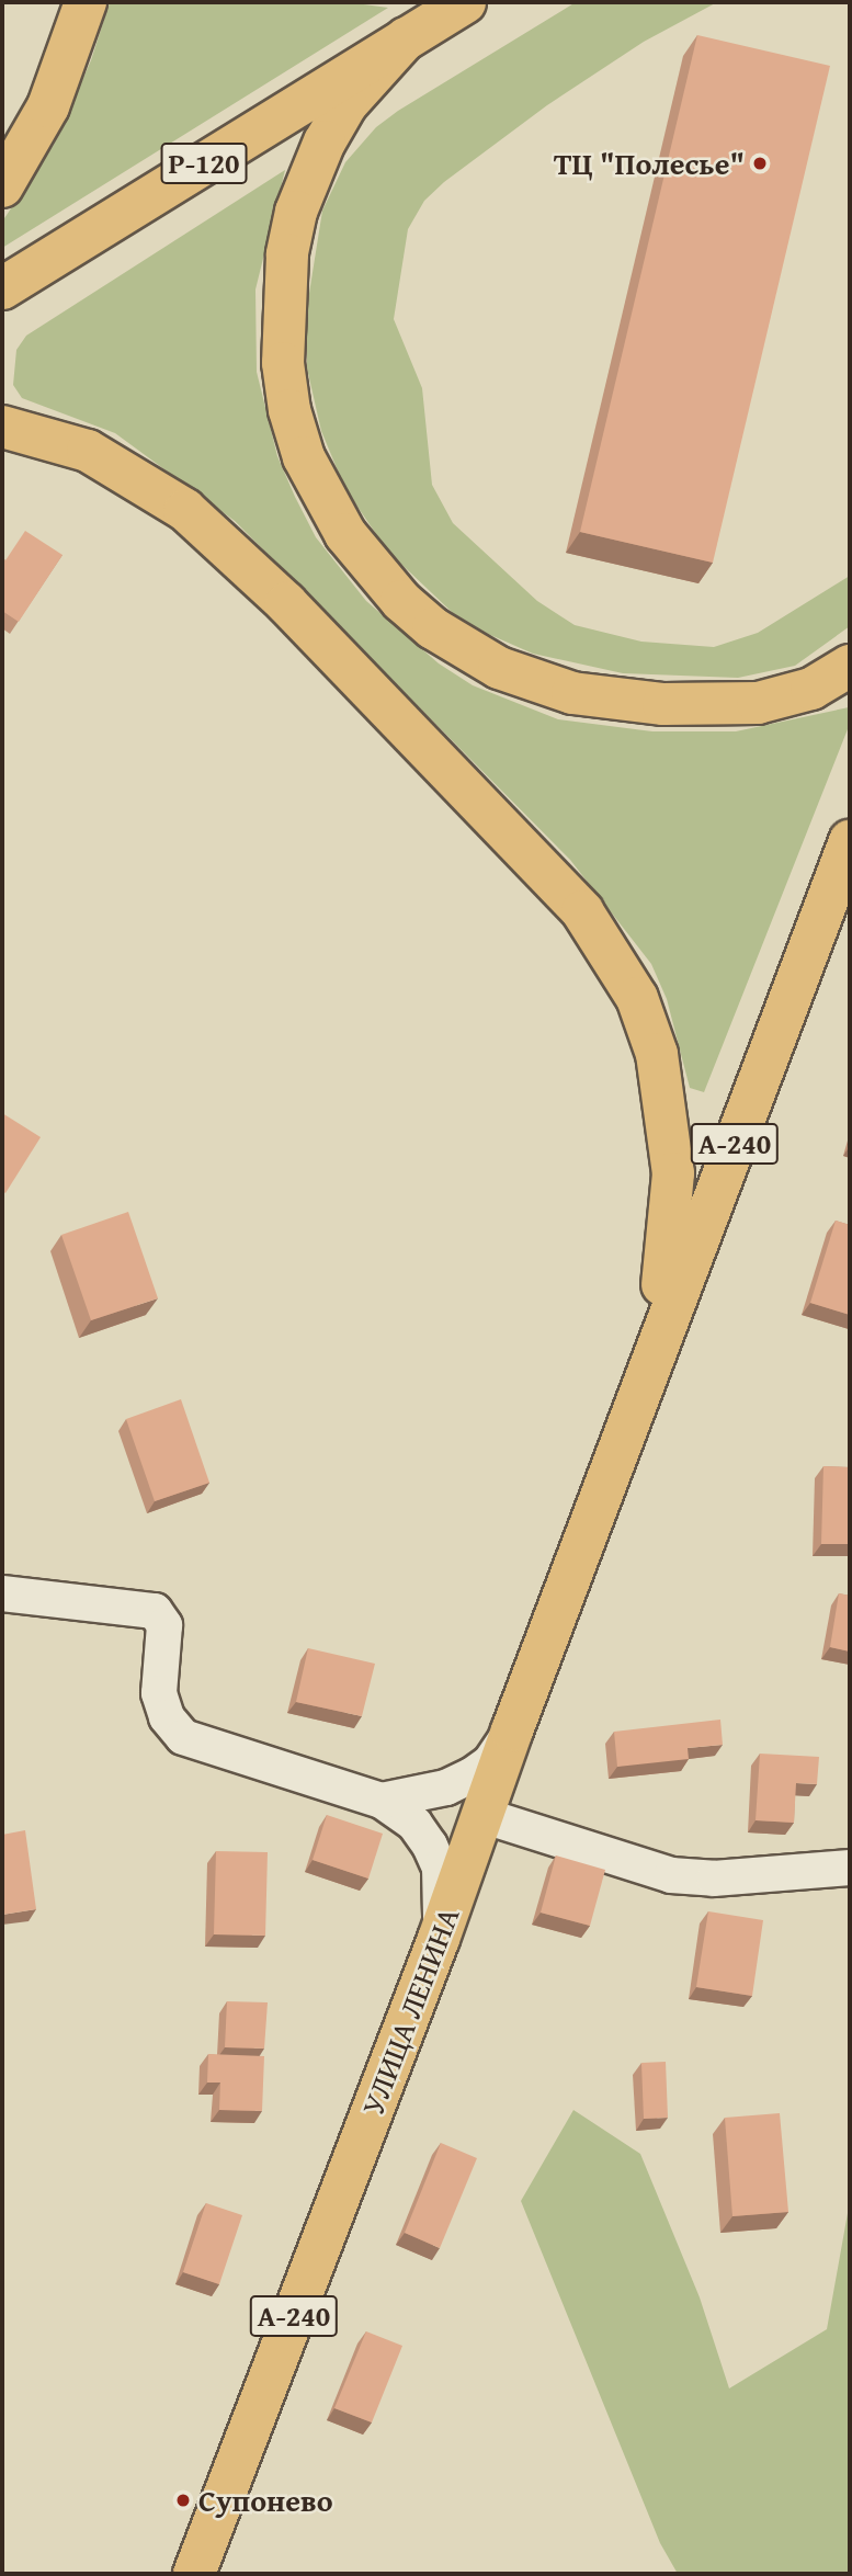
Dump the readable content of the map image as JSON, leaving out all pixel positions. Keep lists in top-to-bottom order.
{
  "streets": {
    "main road": ["Р-120", "А-240", "УЛИЦА ЛЕНИНА"]
  },
  "crossings": [
    ["А-240", "УЛИЦА ЛЕНИНА"]
  ],
  "places": ["ТЦ \"Полесье\"", "Супонево"]
}
